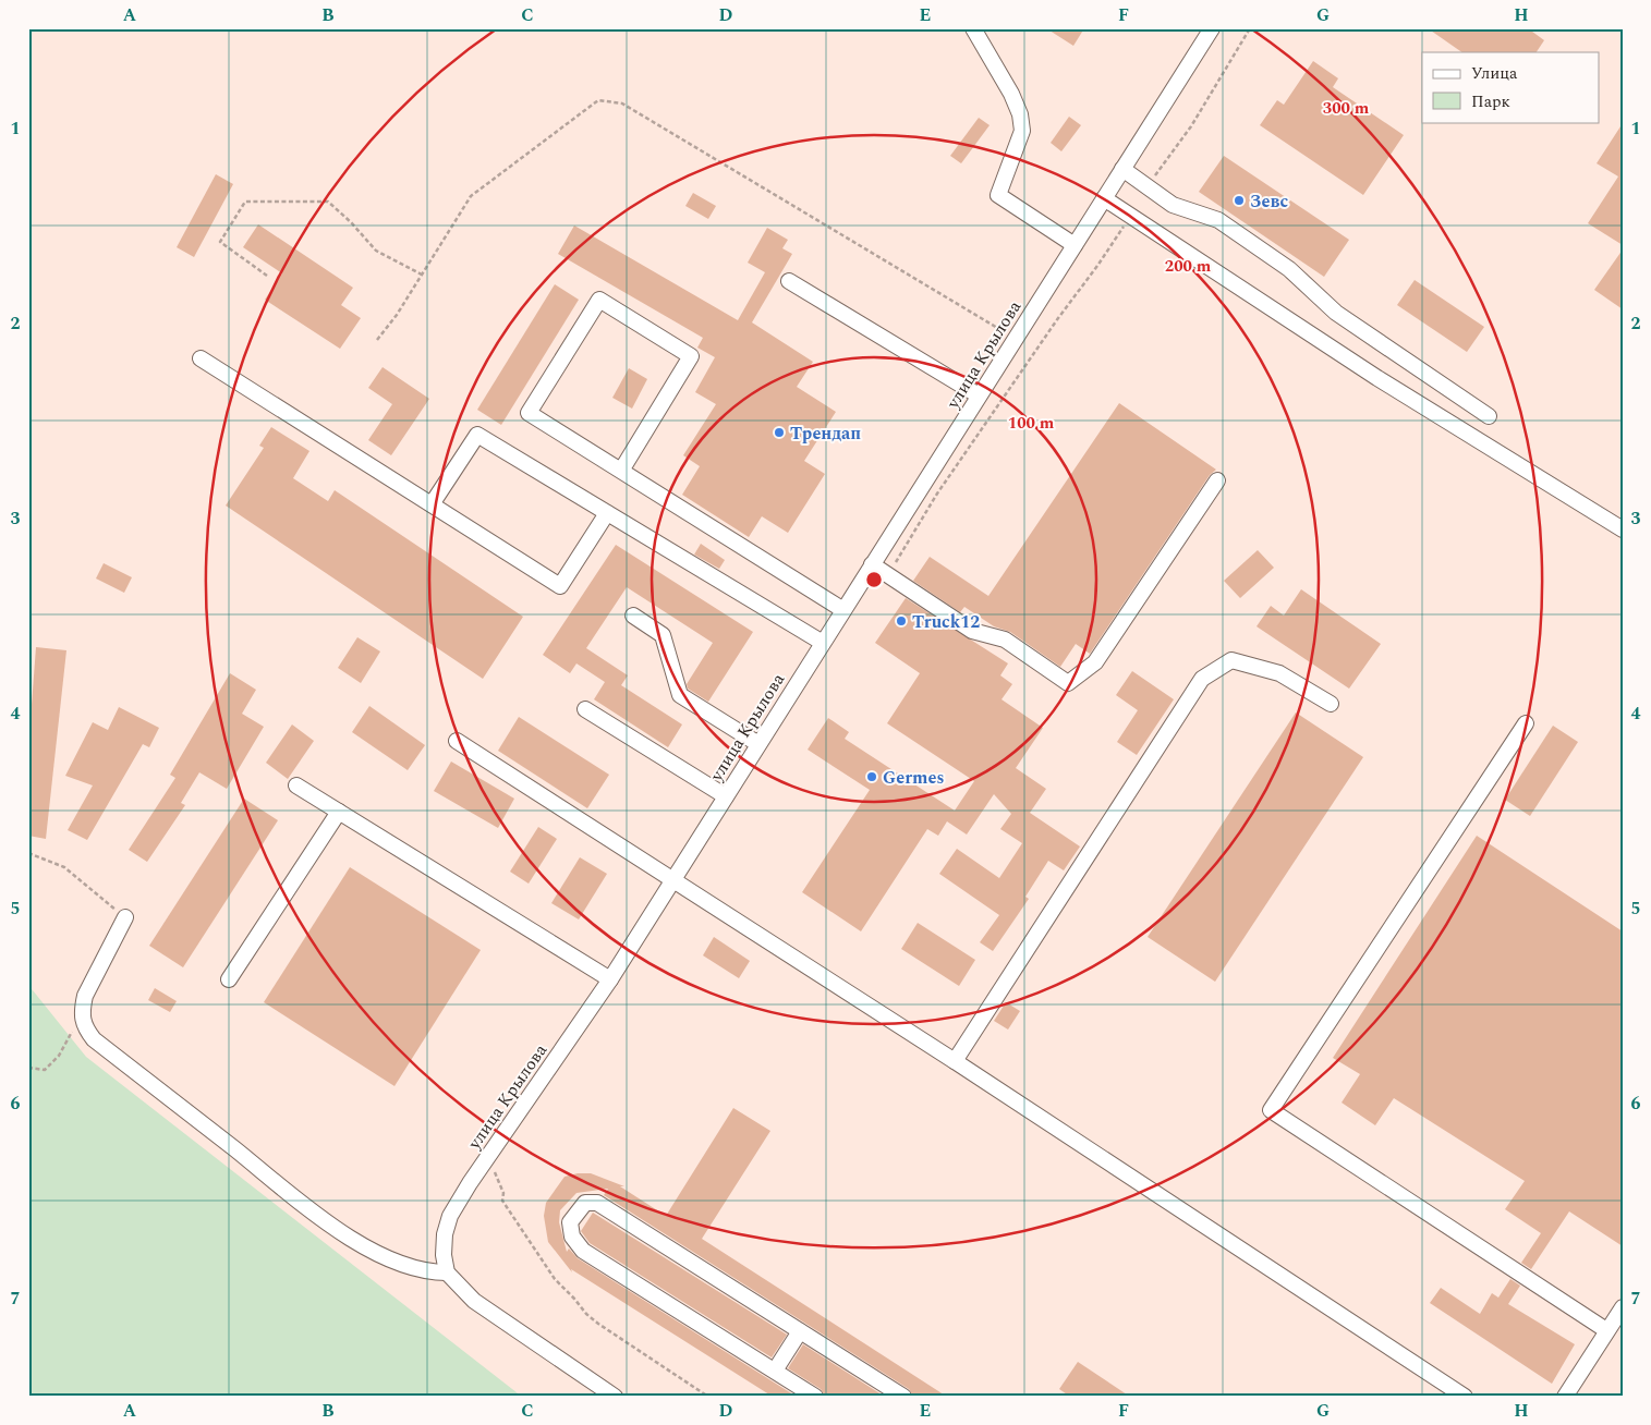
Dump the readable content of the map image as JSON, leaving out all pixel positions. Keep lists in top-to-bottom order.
{
  "streets": {
    "street": ["улица Крылова"]
  },
  "places": [
    "Зевс",
    "Трендап",
    "Truck12",
    "Germes"
  ],
  "legend": ["Улица", "Парк"],
  "grid": {
    "columns": [
      "A",
      "B",
      "C",
      "D",
      "E",
      "F",
      "G",
      "H"
    ],
    "rows": [
      "1",
      "2",
      "3",
      "4",
      "5",
      "6",
      "7"
    ]
  },
  "rings": ["300 m", "200 m", "100 m"]
}
